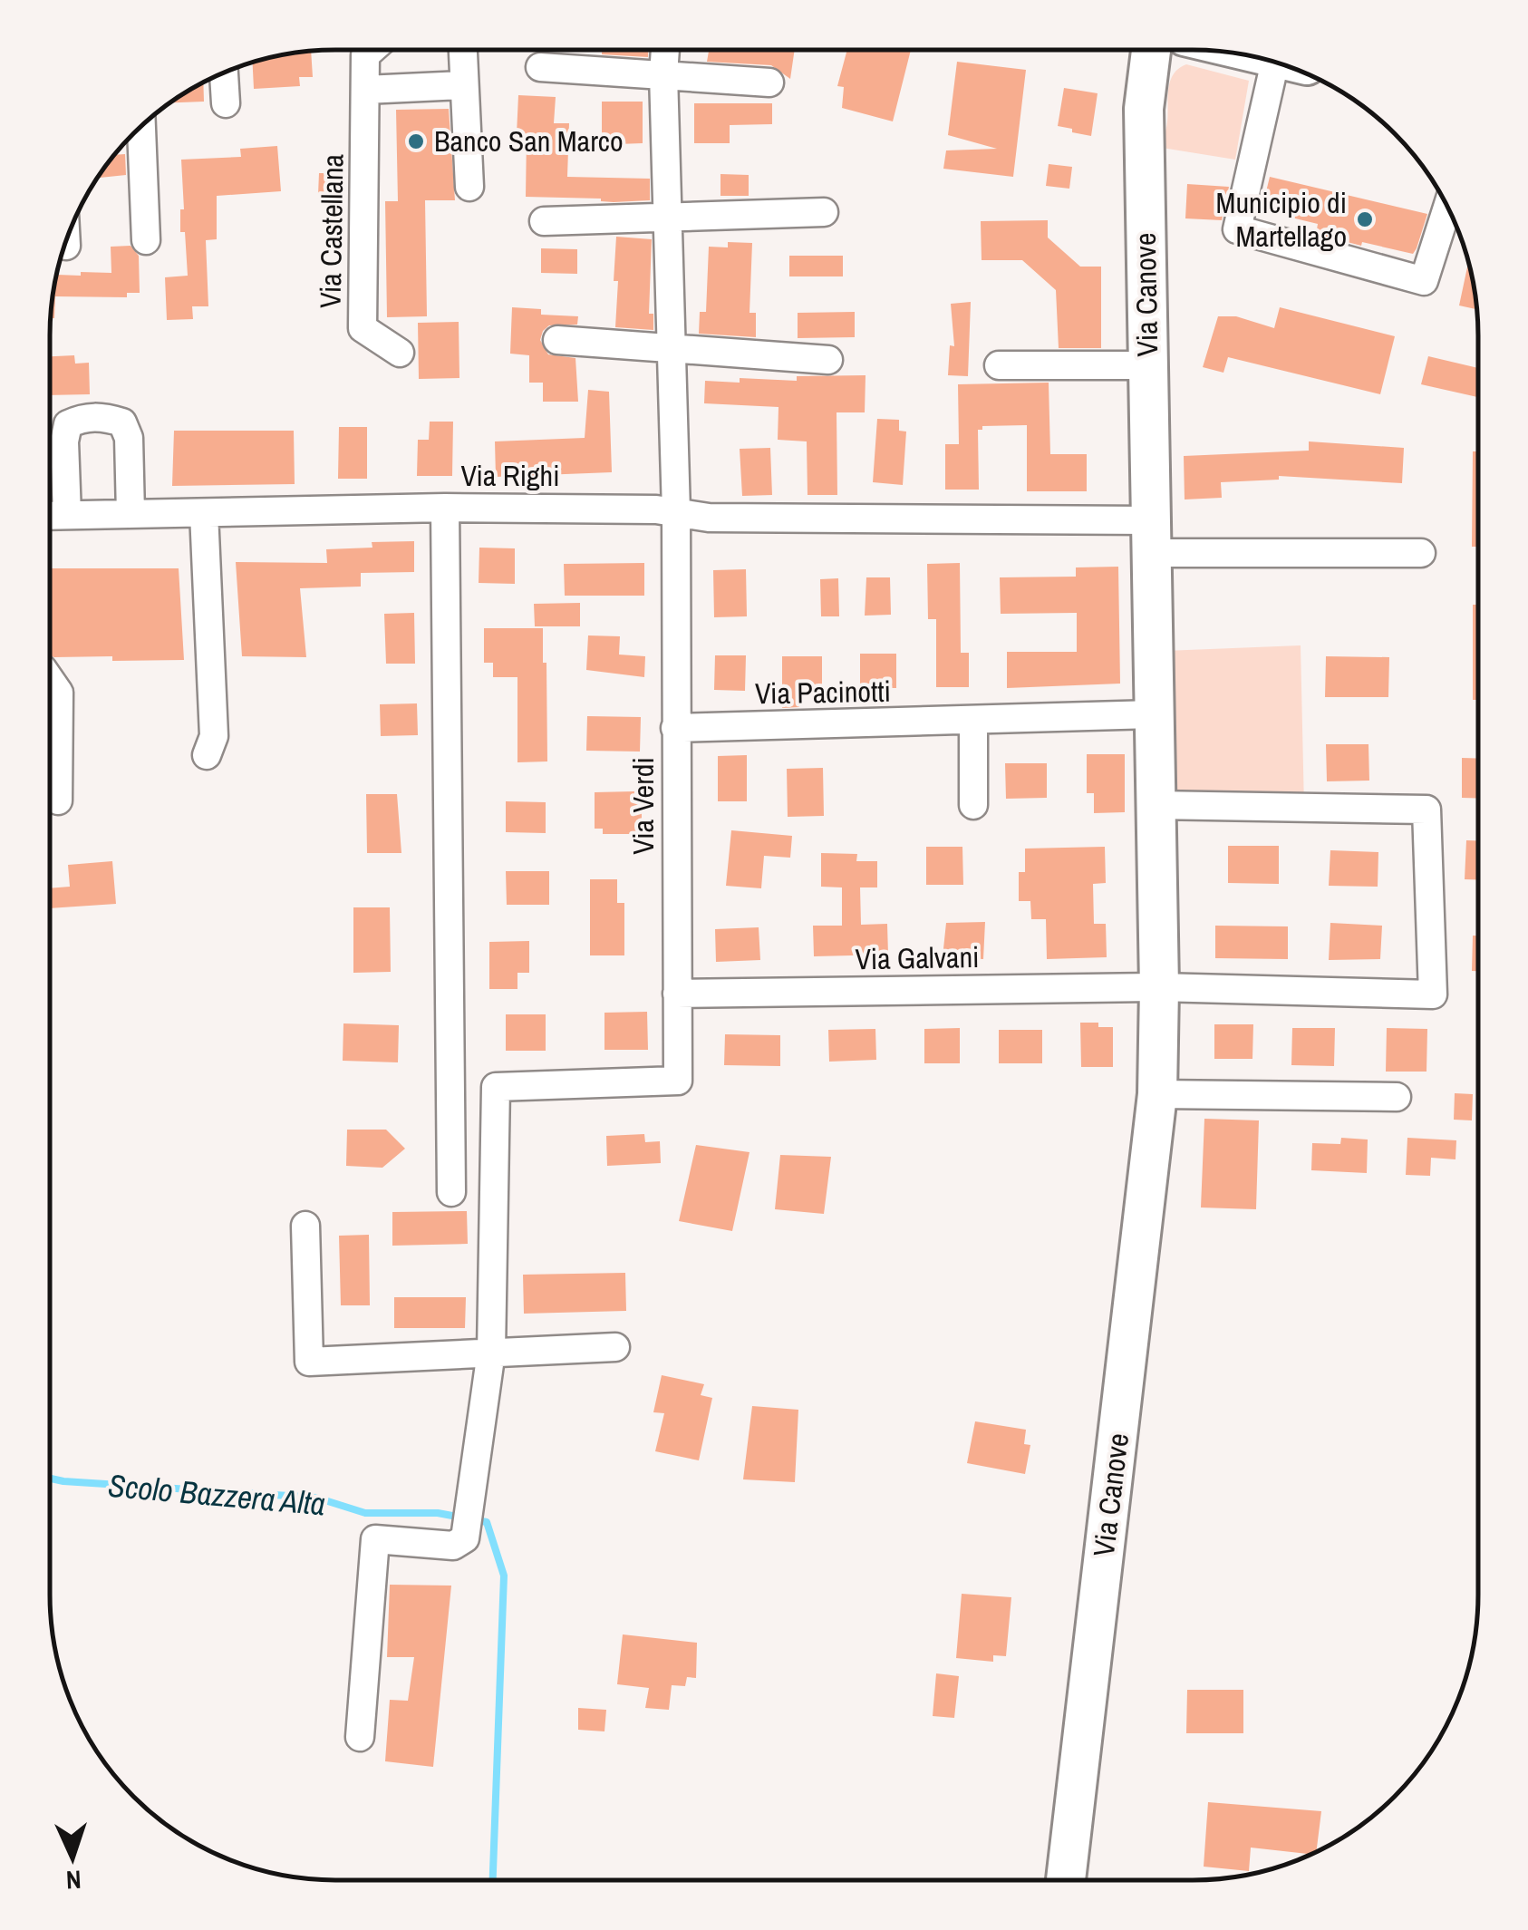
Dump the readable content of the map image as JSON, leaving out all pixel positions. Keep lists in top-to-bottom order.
{
  "streets": {
    "street": [
      "Via Castellana",
      "Via Canove",
      "Via Righi",
      "Via Pacinotti",
      "Via Verdi",
      "Via Galvani"
    ]
  },
  "crossings": [
    ["Via Canove", "Via Righi"],
    ["Via Canove", "Via Pacinotti"],
    ["Via Canove", "Via Galvani"],
    ["Via Righi", "Via Verdi"],
    ["Via Pacinotti", "Via Verdi"],
    ["Via Verdi", "Via Galvani"]
  ],
  "water": ["Scolo Bazzera Alta"],
  "places": ["Banco San Marco", "Municipio di Martellago"],
  "north": "bottom"
}
